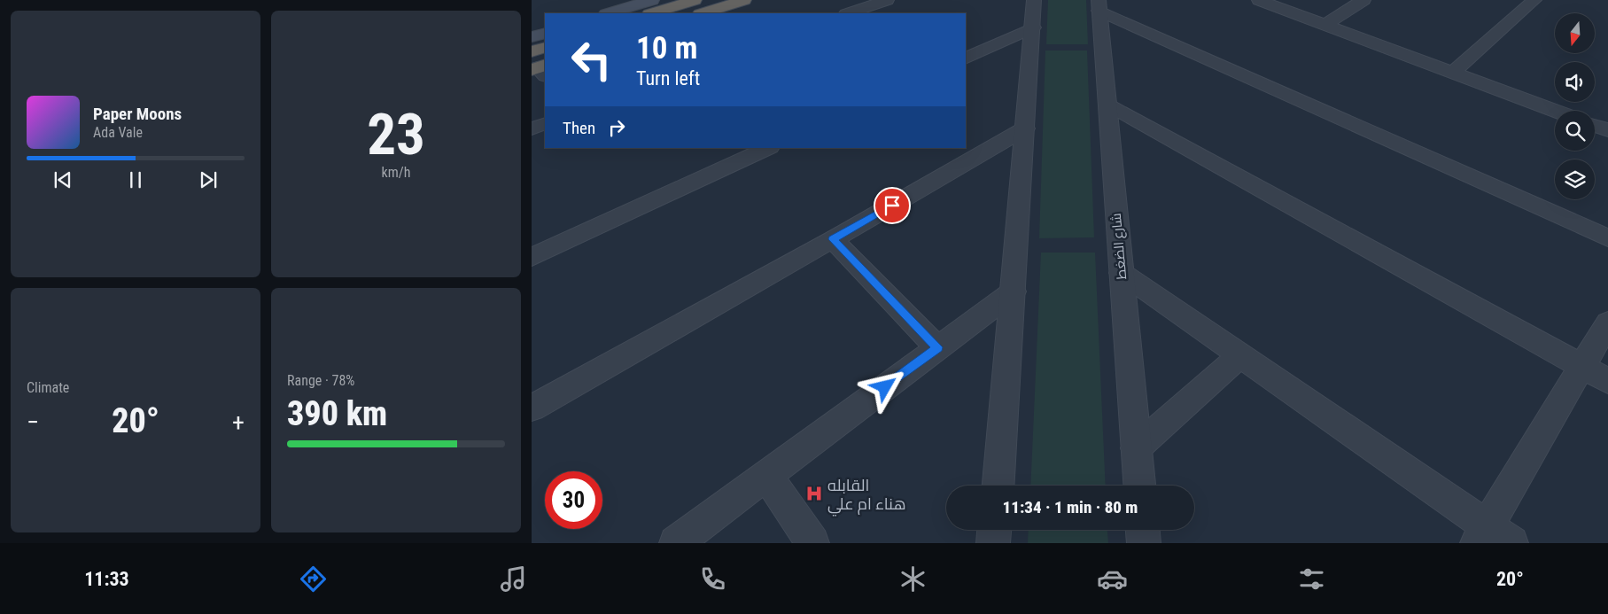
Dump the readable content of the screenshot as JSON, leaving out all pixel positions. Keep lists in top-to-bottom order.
{
  "streets": {
    "street": ["شارع الضغط"]
  },
  "places": {
    "hospital": ["القابله هناء ام علي"]
  },
  "north": "bottom",
  "page": {
    "tile": [
      ["23", "km/h"],
      "Climate",
      ["Range · 78%", "390 km"]
    ],
    "turn": ["10 m", "Turn left"],
    "song": ["Paper Moons", "Ada Vale"],
    "then": "Then",
    "heat": ["−", "20°", "+"],
    "limit": "30",
    "trip": "11:34 · 1 min · 80 m",
    "tabs": ["11:33", "20°"]
  }
}
